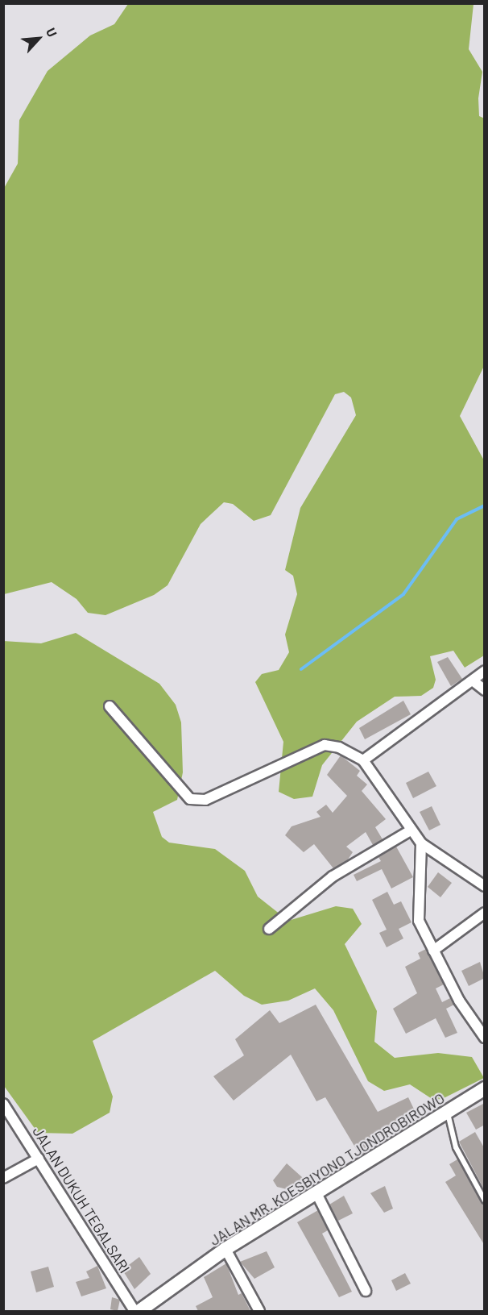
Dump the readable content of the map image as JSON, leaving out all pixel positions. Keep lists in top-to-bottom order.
{
  "streets": {
    "main road": ["JALAN MR. KOESBIYONO TJONDROBIROWO"],
    "street": ["JALAN DUKUH TEGALSARI"]
  },
  "north": "top right"
}
